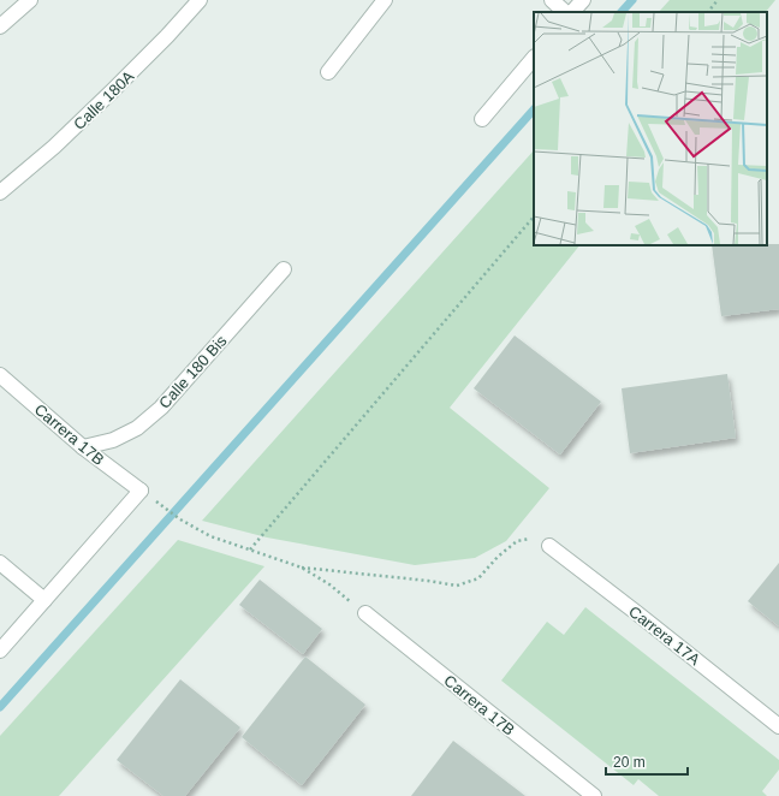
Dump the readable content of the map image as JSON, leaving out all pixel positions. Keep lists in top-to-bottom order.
{
  "streets": {
    "street": [
      "Calle 180A",
      "Calle 180 Bis",
      "Carrera 17B",
      "Carrera 17A"
    ]
  },
  "crossings": [
    ["Calle 180 Bis", "Carrera 17B"]
  ],
  "scale_bar": "20 m"
}
